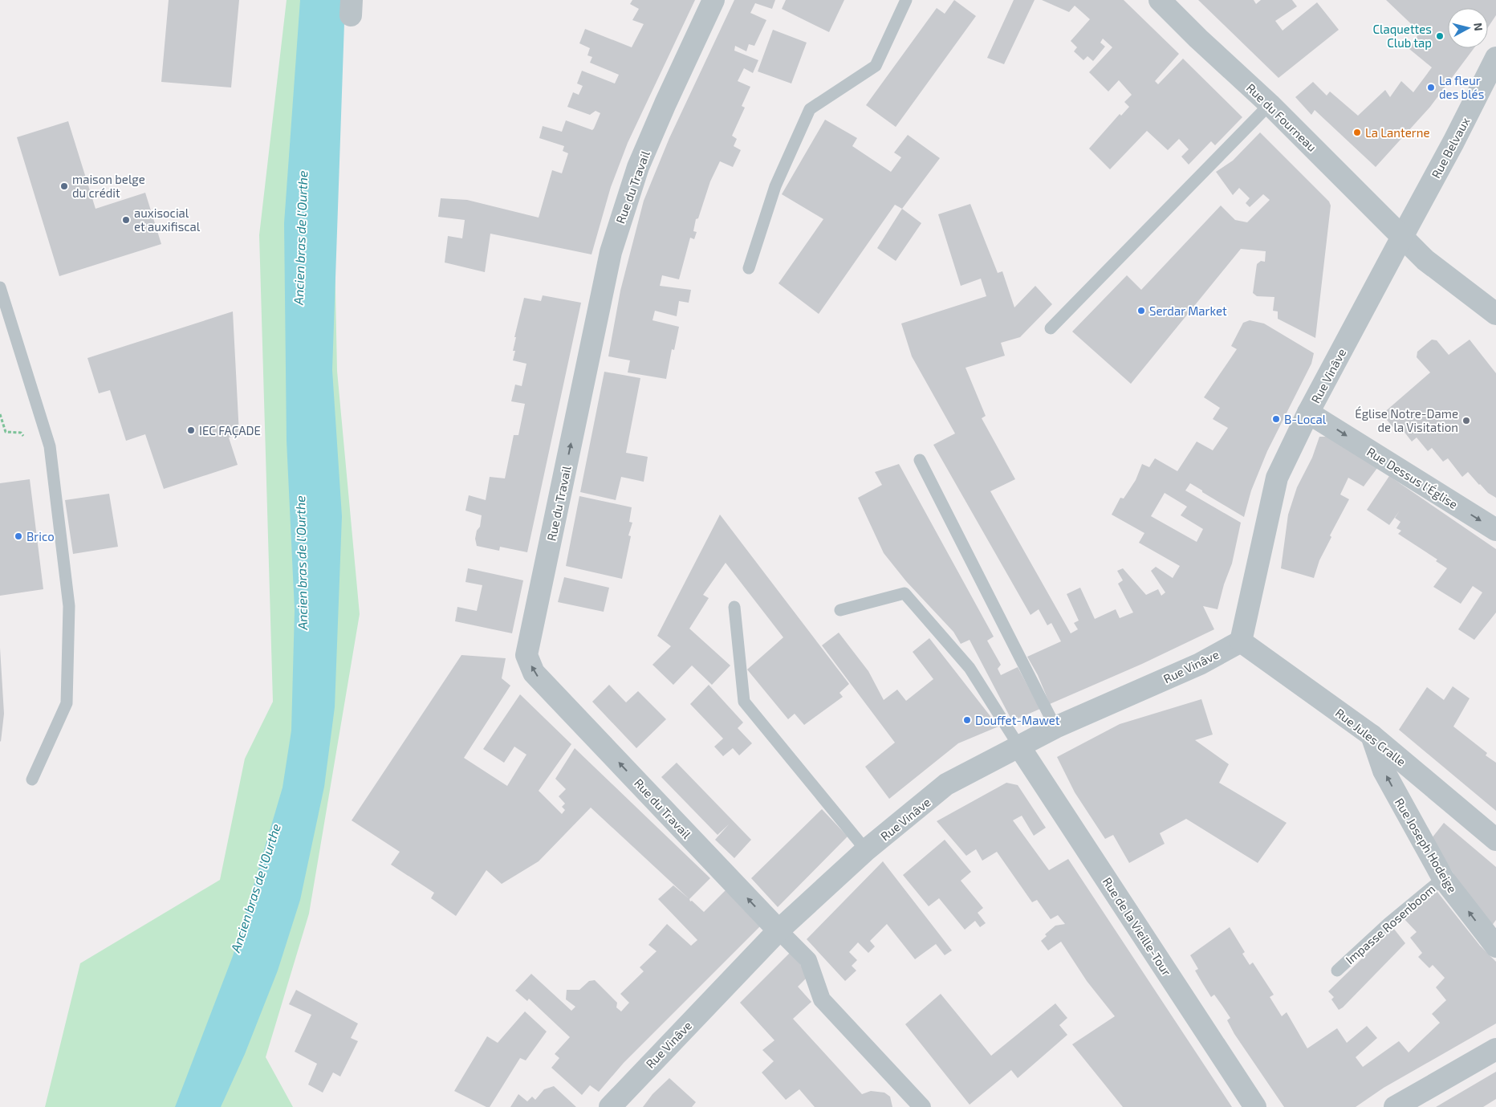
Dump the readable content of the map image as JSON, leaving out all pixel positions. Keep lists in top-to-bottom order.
{
  "streets": {
    "street": [
      "Rue du Fourneau",
      "Rue Belvaux",
      "Rue du Travail",
      "Rue Vinâve",
      "Rue Dessus l'Église",
      "Rue Jules Cralle",
      "Rue Joseph Hodeige",
      "Rue de la Vieille-Tour"
    ],
    "lane": ["Impasse Rosenboom"]
  },
  "crossings": [
    ["Rue du Fourneau", "Rue Belvaux"],
    ["Rue du Fourneau", "Rue Vinâve"],
    ["Rue Belvaux", "Rue Vinâve"],
    ["Rue du Travail", "Rue Vinâve"],
    ["Rue Vinâve", "Rue Dessus l'Église"],
    ["Rue Vinâve", "Rue Jules Cralle"],
    ["Rue Vinâve", "Rue de la Vieille-Tour"],
    ["Rue Jules Cralle", "Rue Joseph Hodeige"],
    ["Rue Joseph Hodeige", "Impasse Rosenboom"]
  ],
  "one_way": ["Rue du Travail", "Rue Dessus l'Église", "Rue Joseph Hodeige"],
  "water": ["Ancien bras de l'Ourthe"],
  "places": [
    "Claquettes Club tap",
    "La fleur des blés",
    "La Lanterne",
    "maison belge du crédit",
    "auxisocial et auxifiscal",
    "Serdar Market",
    "B-Local",
    "Église Notre-Dame de la Visitation",
    "IEC FAÇADE",
    "Brico",
    "Douffet-Mawet"
  ],
  "north": "right"
}
